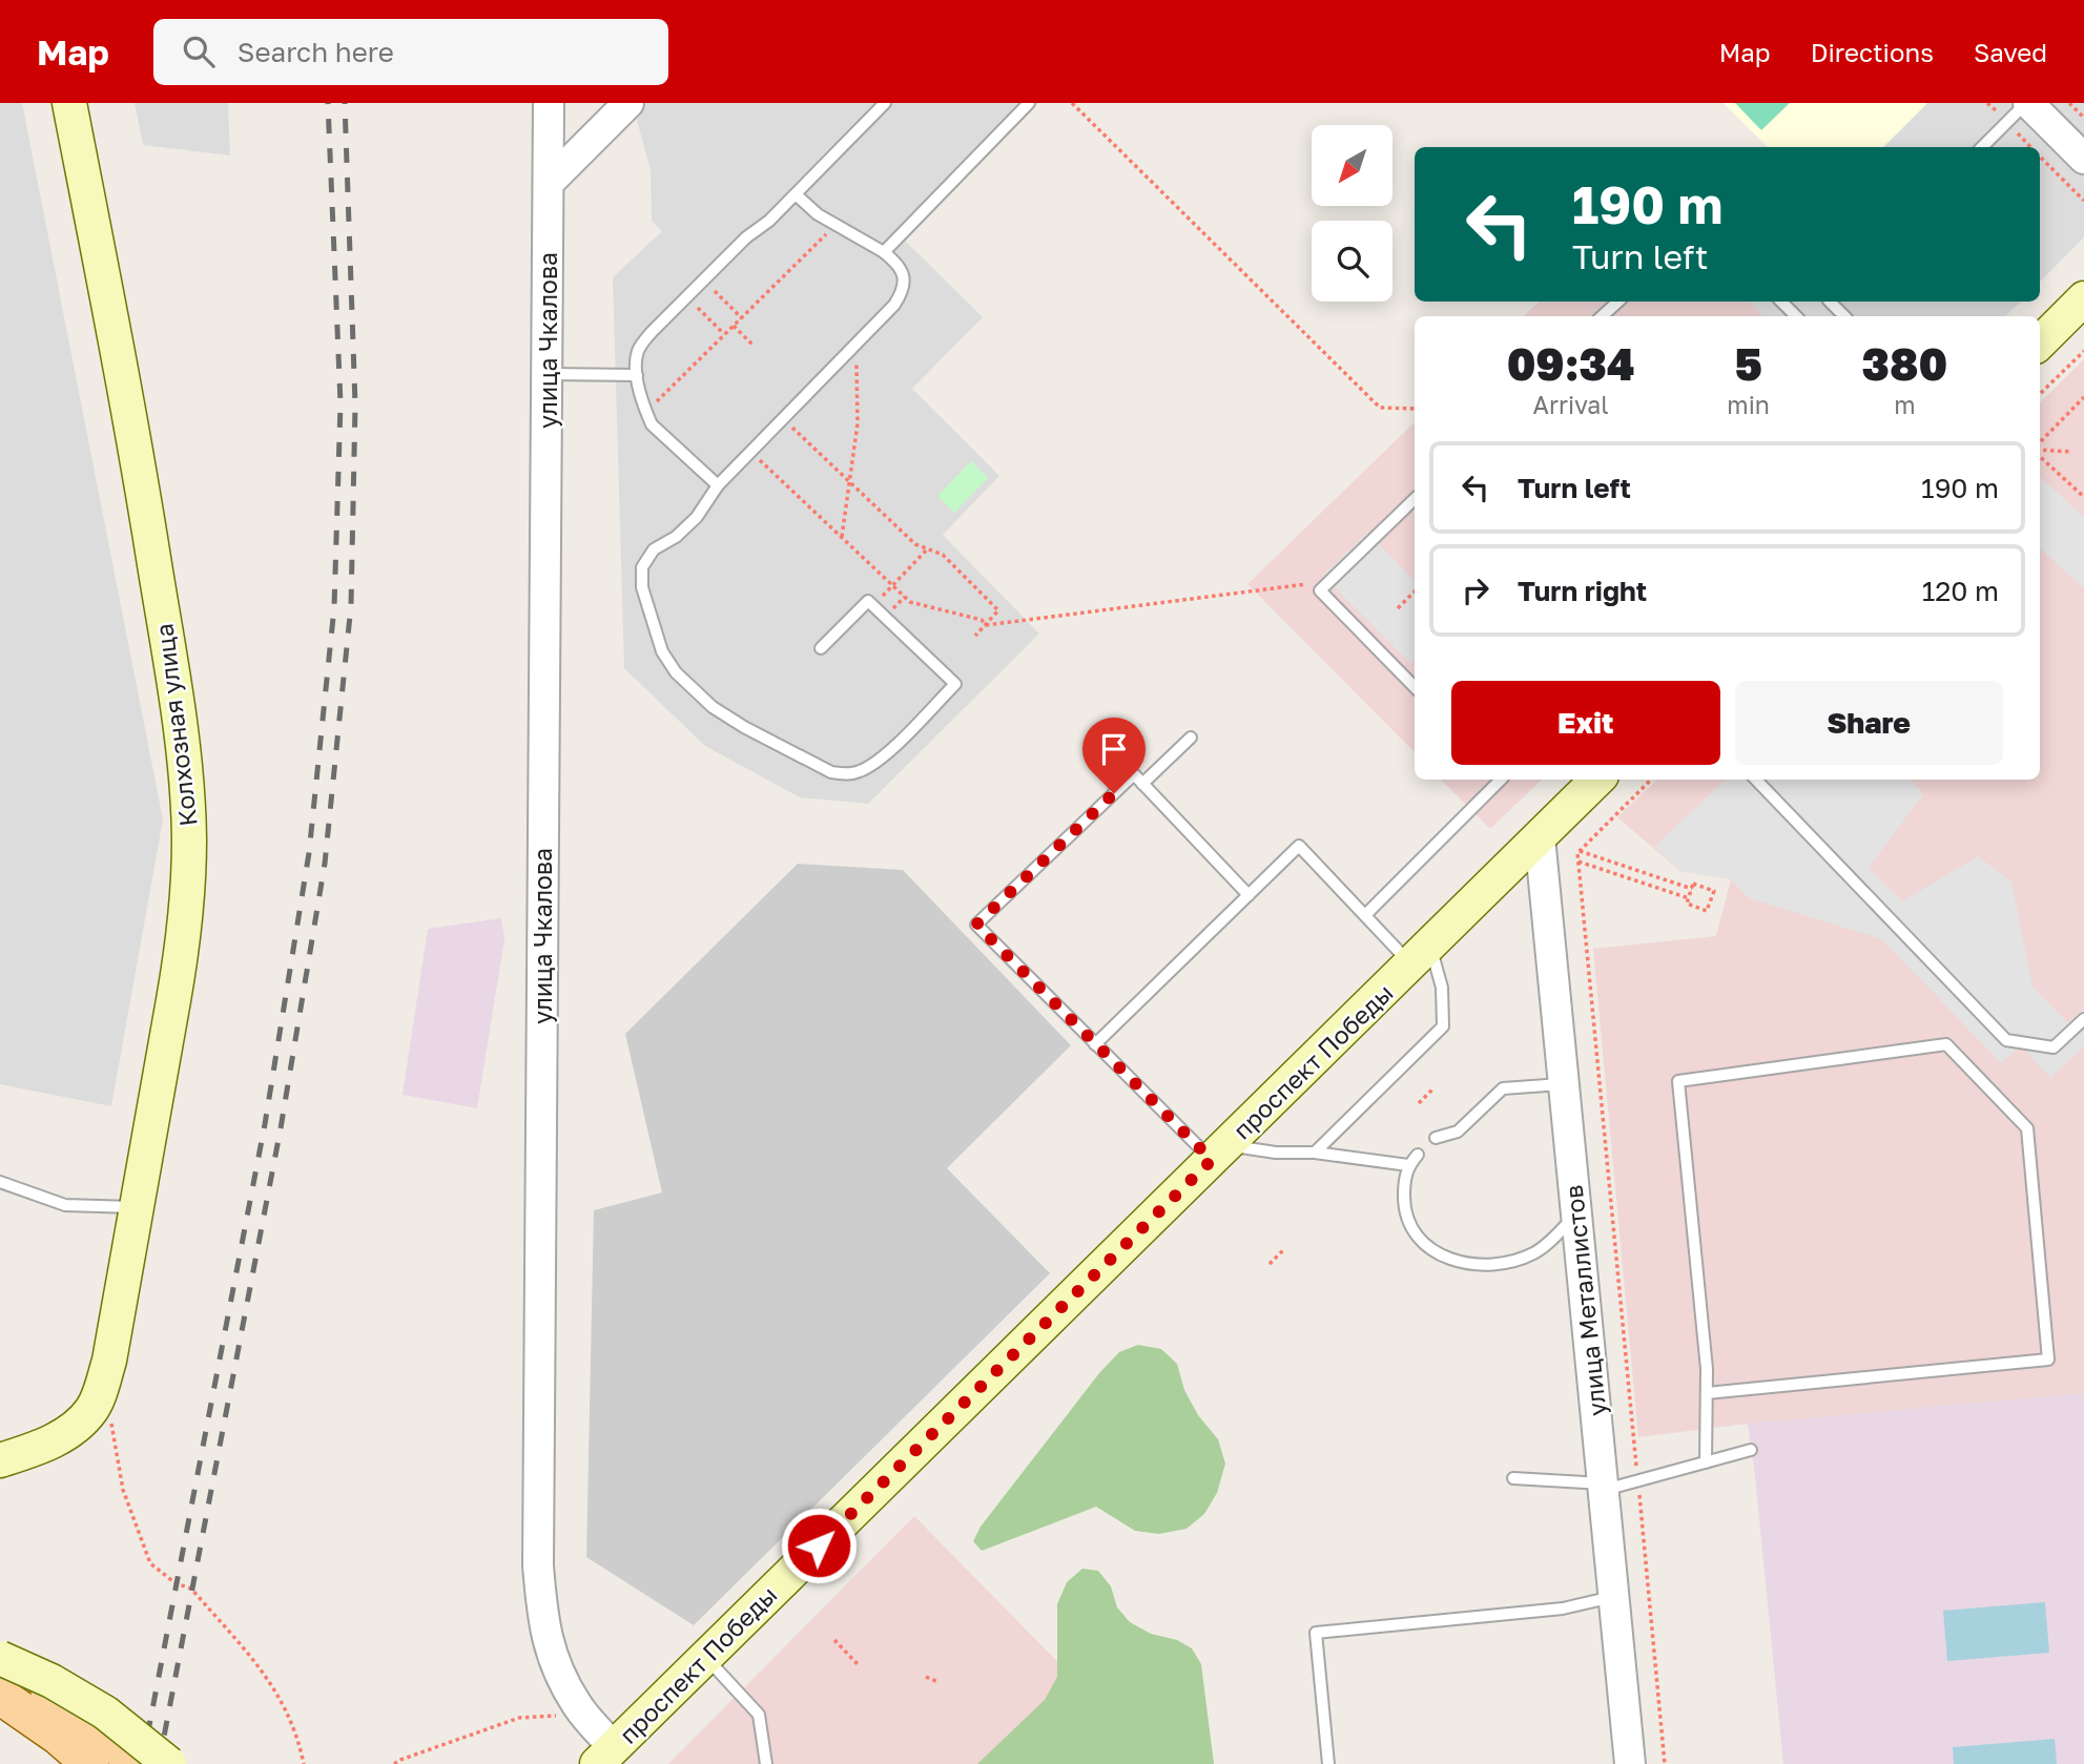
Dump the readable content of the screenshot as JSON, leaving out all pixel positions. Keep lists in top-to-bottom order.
{
  "streets": {
    "main road": ["Колхозная улица", "проспект Победы"],
    "street": ["улица Чкалова", "улица Металлистов"]
  },
  "crossings": [
    ["улица Чкалова", "проспект Победы"],
    ["проспект Победы", "улица Металлистов"]
  ],
  "north": "bottom left",
  "page": {
    "header": "Map",
    "search": "Search here",
    "nav": ["Map", "Directions", "Saved"],
    "turn": ["190 m", "Turn left"],
    "eta": [
      "09:34",
      "Arrival",
      "5",
      "min",
      "380",
      "m"
    ],
    "list": [
      {
        "name": "Turn left",
        "value": "190 m"
      },
      {
        "name": "Turn right",
        "value": "120 m"
      }
    ],
    "buttons": ["Exit", "Share"]
  }
}
